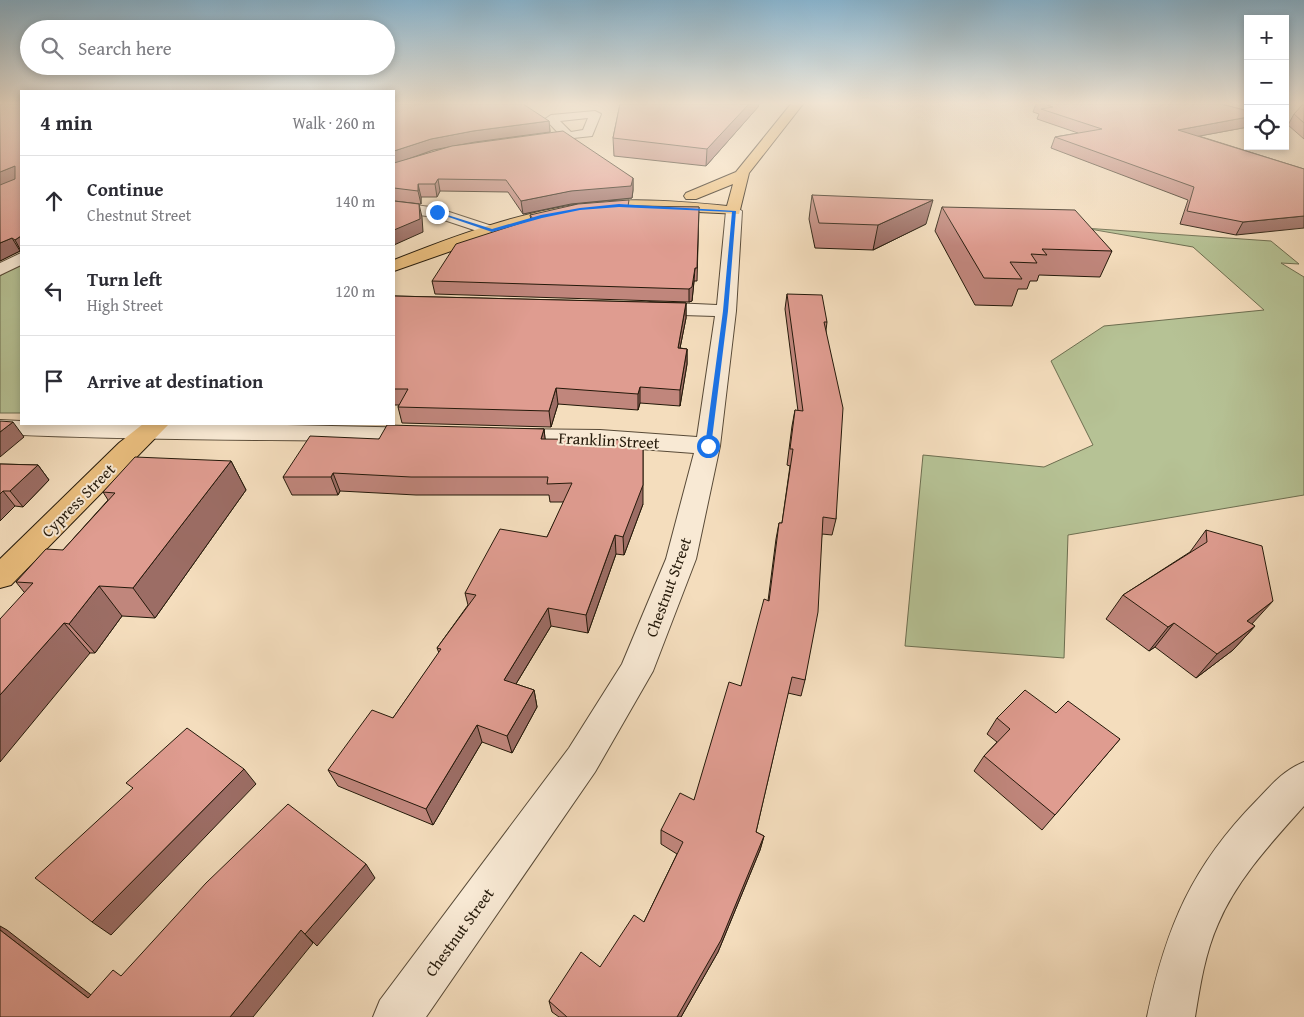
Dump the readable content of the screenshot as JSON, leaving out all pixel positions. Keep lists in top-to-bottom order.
{
  "streets": {
    "main road": ["Cypress Street", "Chestnut Street"],
    "street": ["Franklin Street"]
  },
  "crossings": [
    ["Franklin Street", "Chestnut Street"]
  ],
  "page": {
    "map_buttons": ["+", "−"],
    "search": "Search here",
    "heading": ["4 min", "Walk · 260 m"],
    "list": [
      ["Continue", "Chestnut Street", "140 m"],
      ["Turn left", "High Street", "120 m"],
      "Arrive at destination"
    ]
  }
}
